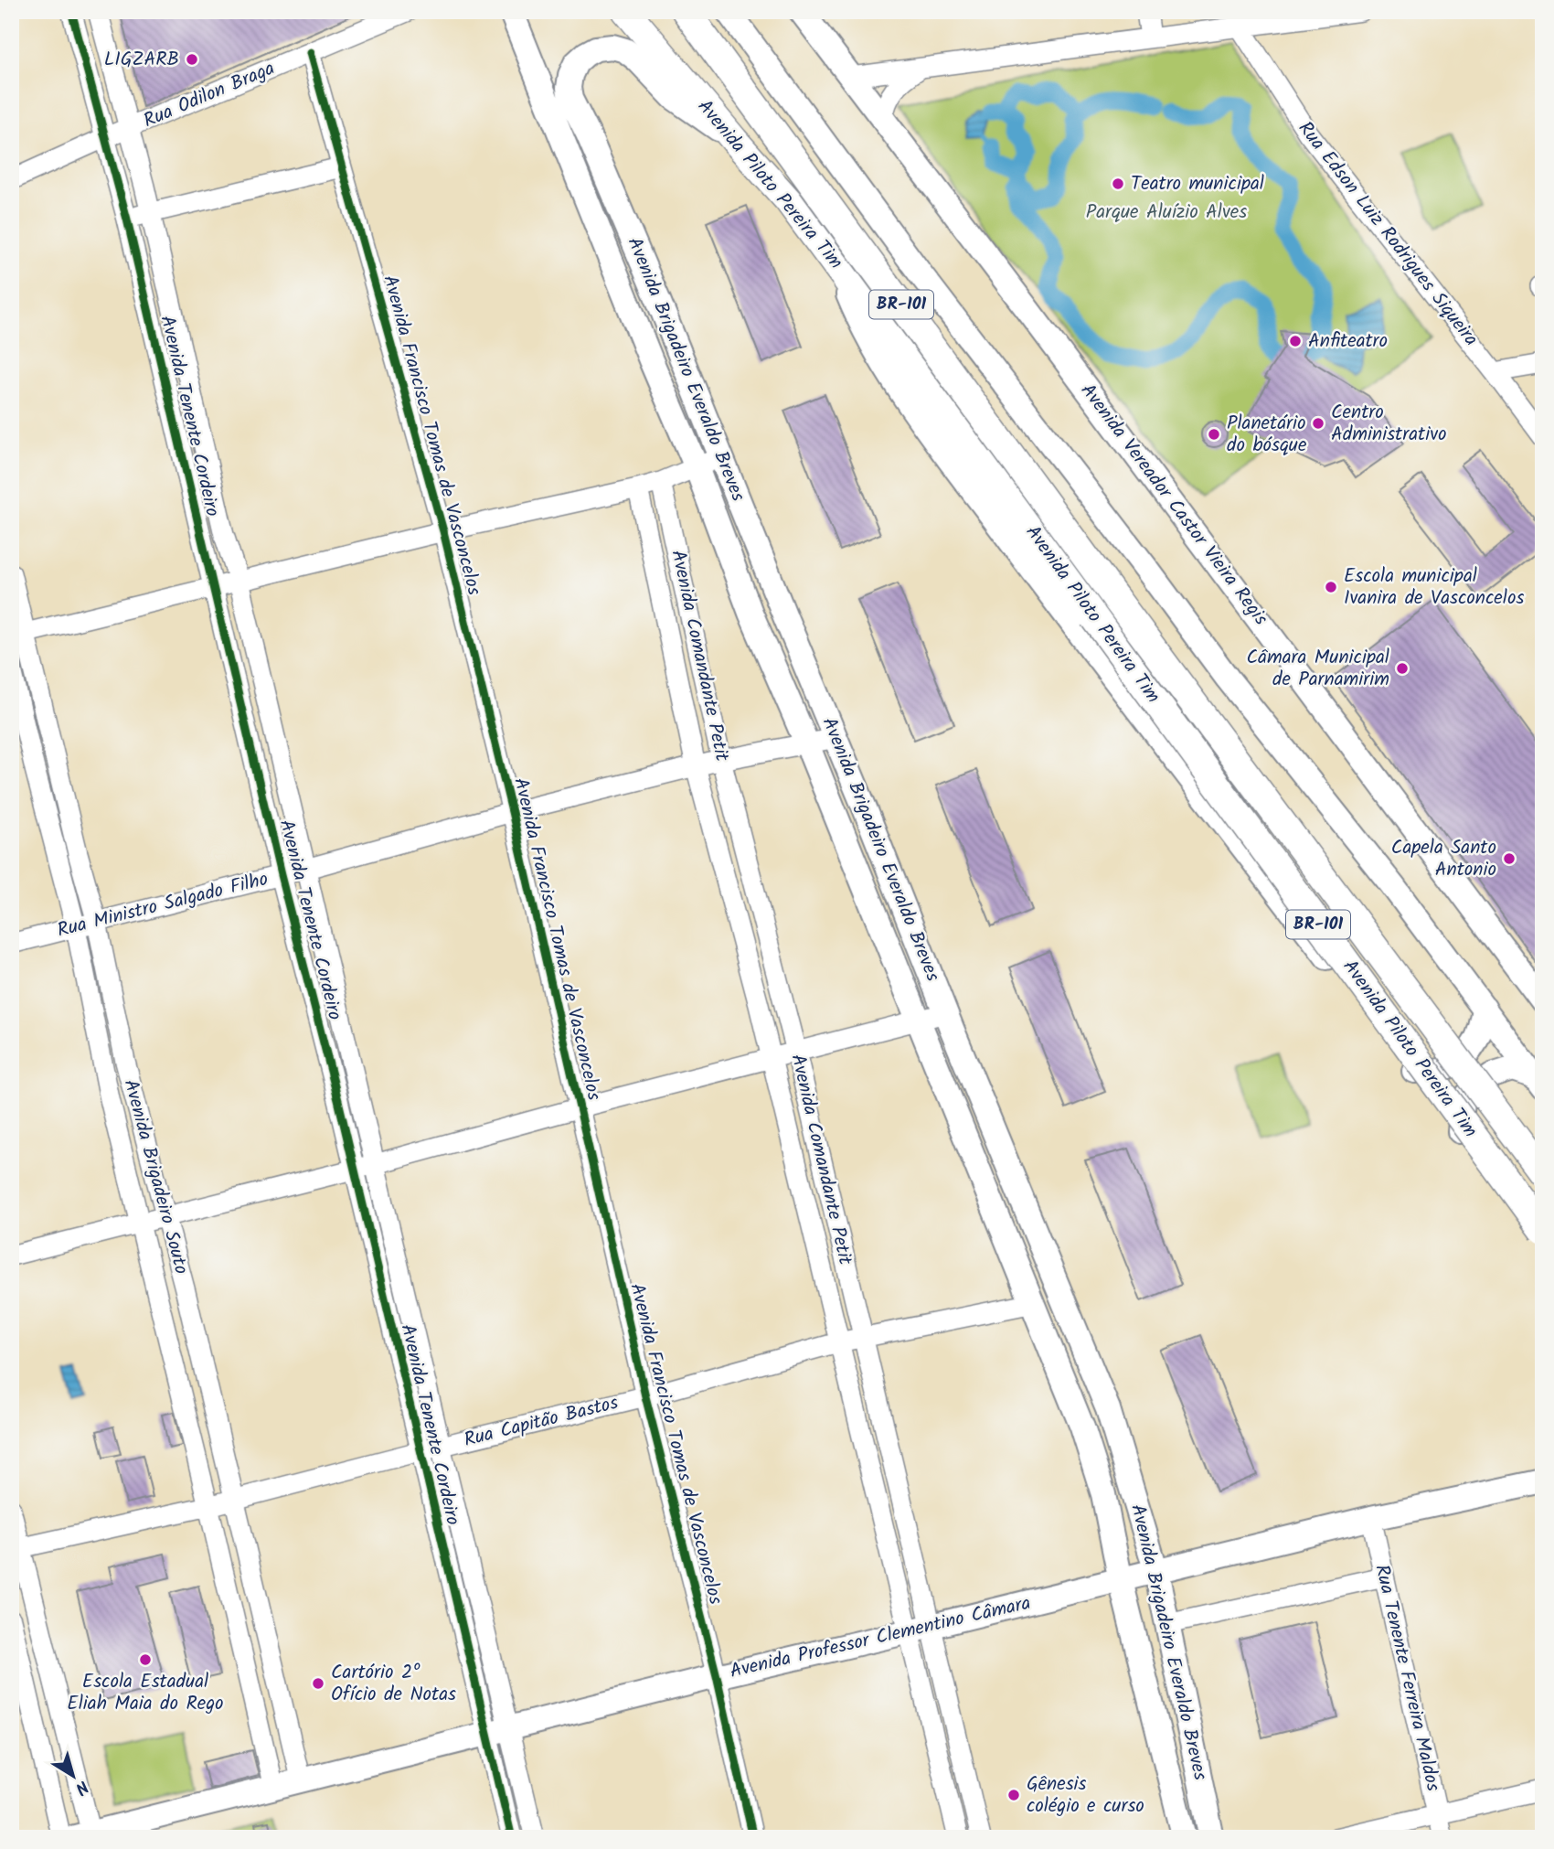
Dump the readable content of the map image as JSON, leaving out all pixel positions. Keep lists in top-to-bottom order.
{
  "streets": {
    "highway": ["Avenida Piloto Pereira Tim", "BR-101"],
    "main road": ["Avenida Brigadeiro Everaldo Breves", "Avenida Vereador Castor Vieira Regis", "Avenida Professor Clementino Câmara"],
    "street": [
      "Rua Odilon Braga",
      "Rua Edson Luiz Rodrigues Siqueira",
      "Avenida Tenente Cordeiro",
      "Avenida Francisco Tomas de Vasconcelos",
      "Avenida Comandante Petit",
      "Rua Ministro Salgado Filho",
      "Avenida Brigadeiro Souto",
      "Rua Capitão Bastos",
      "Rua Tenente Ferreira Maldos"
    ]
  },
  "crossings": [
    ["Rua Odilon Braga", "Avenida Tenente Cordeiro"],
    ["Rua Odilon Braga", "Avenida Francisco Tomas de Vasconcelos"],
    ["Avenida Piloto Pereira Tim", "Avenida Brigadeiro Everaldo Breves"],
    ["Avenida Brigadeiro Everaldo Breves", "Rua Ministro Salgado Filho"],
    ["Avenida Brigadeiro Everaldo Breves", "Rua Capitão Bastos"],
    ["Avenida Brigadeiro Everaldo Breves", "Avenida Professor Clementino Câmara"],
    ["Avenida Tenente Cordeiro", "Rua Ministro Salgado Filho"],
    ["Avenida Tenente Cordeiro", "Rua Capitão Bastos"],
    ["Avenida Tenente Cordeiro", "Avenida Professor Clementino Câmara"],
    ["Avenida Francisco Tomas de Vasconcelos", "Rua Ministro Salgado Filho"],
    ["Avenida Francisco Tomas de Vasconcelos", "Rua Capitão Bastos"],
    ["Avenida Francisco Tomas de Vasconcelos", "Avenida Professor Clementino Câmara"],
    ["Avenida Comandante Petit", "Rua Ministro Salgado Filho"],
    ["Avenida Comandante Petit", "Rua Capitão Bastos"],
    ["Avenida Comandante Petit", "Avenida Professor Clementino Câmara"],
    ["Rua Ministro Salgado Filho", "Avenida Brigadeiro Souto"],
    ["Avenida Brigadeiro Souto", "Rua Capitão Bastos"],
    ["Avenida Brigadeiro Souto", "Avenida Professor Clementino Câmara"],
    ["Avenida Professor Clementino Câmara", "Rua Tenente Ferreira Maldos"]
  ],
  "parks": ["Parque Aluízio Alves"],
  "places": [
    "LIGZARB",
    "Teatro municipal",
    "Anfiteatro",
    "Centro Administrativo",
    "Planetário do bósque",
    "Escola municipal Ivanira de Vasconcelos",
    "Câmara Municipal de Parnamirim",
    "Capela Santo Antonio",
    "Escola Estadual Eliah Maia do Rego",
    "Cartório 2º Ofício de Notas",
    "Gênesis colégio e curso"
  ],
  "north": "bottom right"
}
